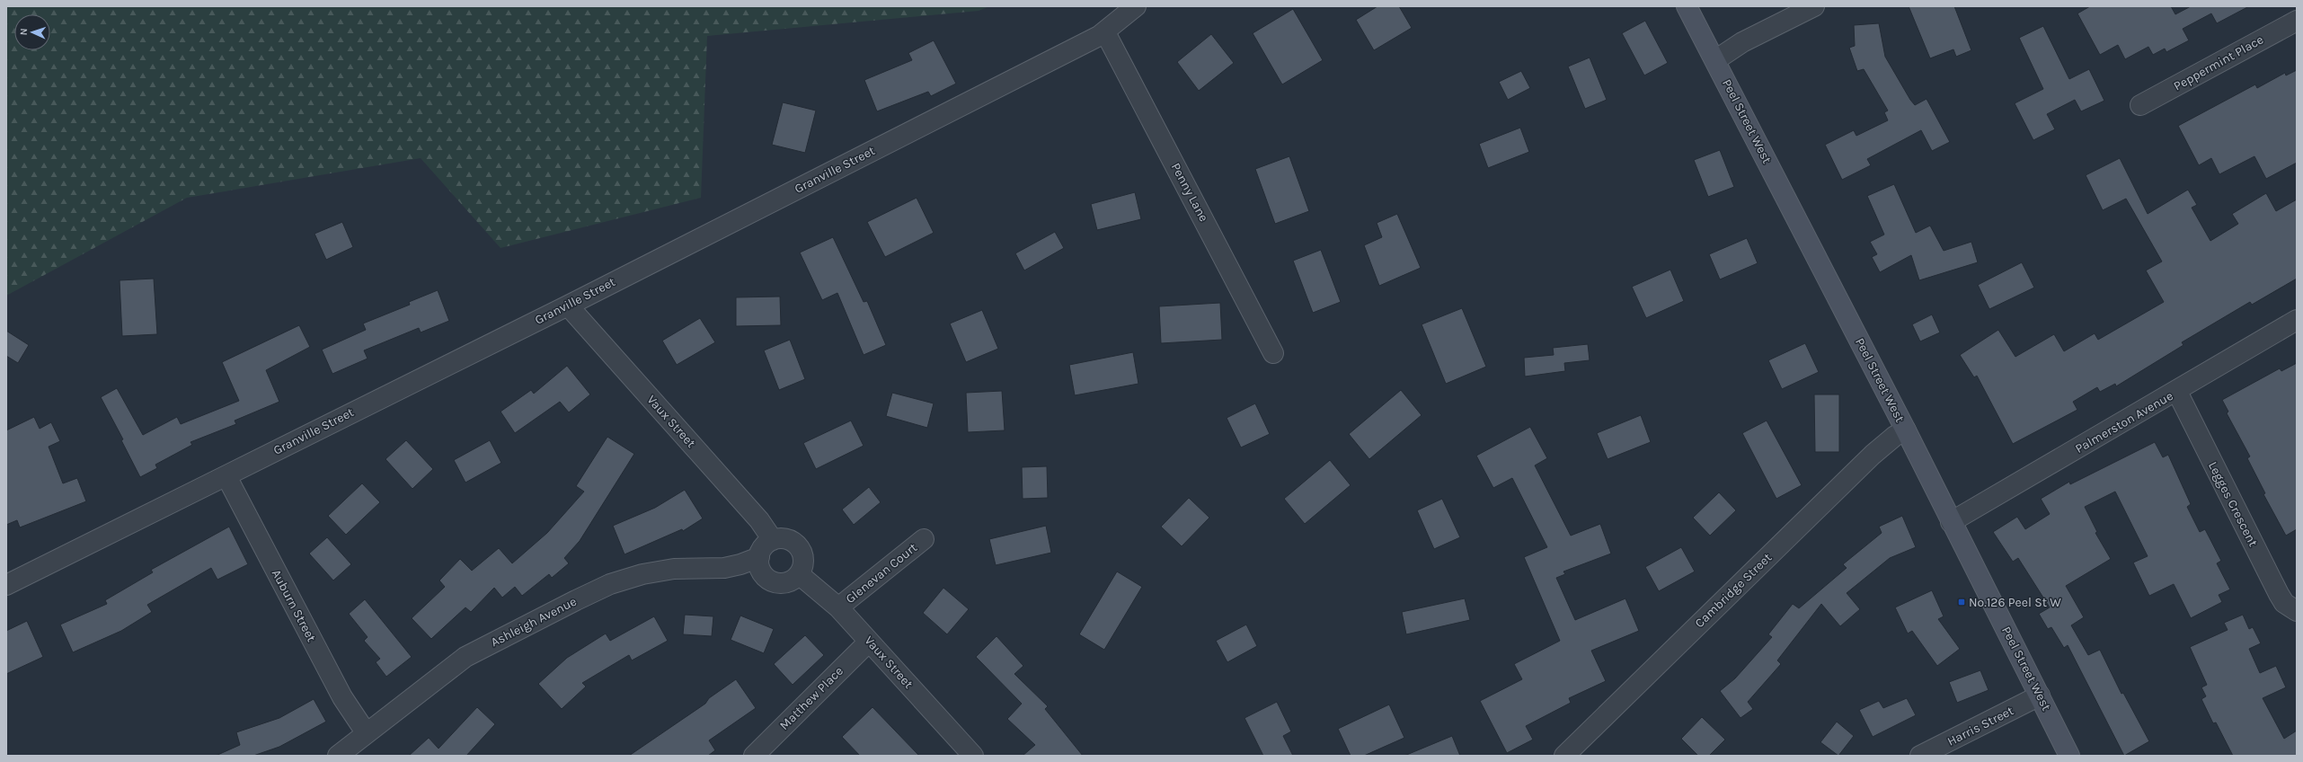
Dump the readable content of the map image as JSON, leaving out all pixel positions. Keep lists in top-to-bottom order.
{
  "streets": {
    "street": [
      "Peppermint Place",
      "Peel Street West",
      "Granville Street",
      "Penny Lane",
      "Vaux Street",
      "Palmerston Avenue",
      "Legges Crescent",
      "Glenevan Court",
      "Cambridge Street",
      "Auburn Street",
      "Ashleigh Avenue",
      "Matthew Place",
      "Harris Street"
    ]
  },
  "crossings": [
    ["Peel Street West", "Palmerston Avenue"],
    ["Peel Street West", "Cambridge Street"],
    ["Peel Street West", "Harris Street"],
    ["Granville Street", "Penny Lane"],
    ["Granville Street", "Vaux Street"],
    ["Granville Street", "Auburn Street"],
    ["Vaux Street", "Glenevan Court"],
    ["Vaux Street", "Ashleigh Avenue"],
    ["Vaux Street", "Matthew Place"],
    ["Palmerston Avenue", "Legges Crescent"],
    ["Auburn Street", "Ashleigh Avenue"]
  ],
  "places": {
    "transit": ["No.126 Peel St W"]
  },
  "north": "left"
}
